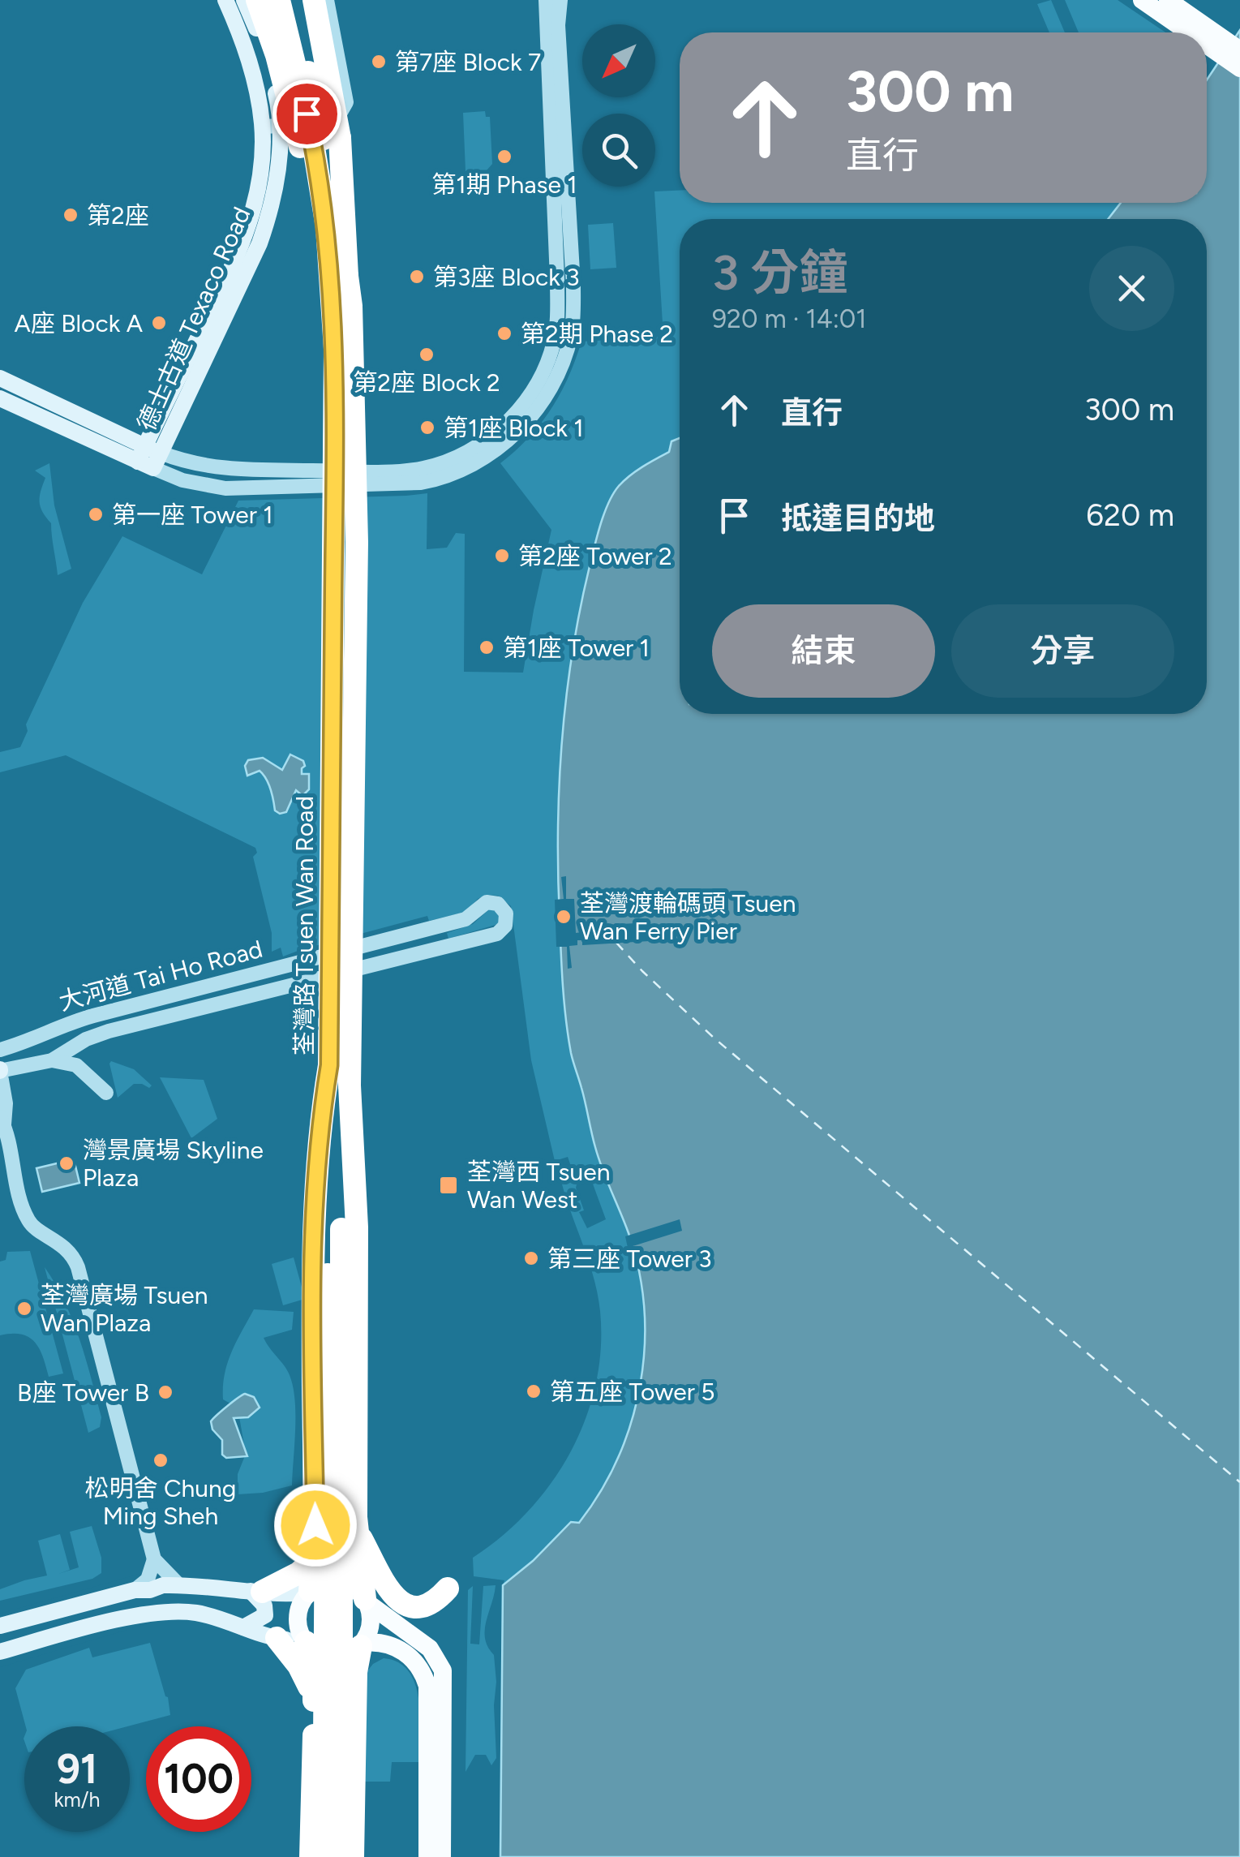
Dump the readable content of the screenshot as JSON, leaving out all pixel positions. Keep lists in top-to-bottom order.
{
  "streets": {
    "highway": ["荃灣路 Tsuen Wan Road"],
    "main road": ["德士古道 Texaco Road"],
    "street": ["大河道 Tai Ho Road"]
  },
  "places": {
    "other": [
      "第7座 Block 7",
      "第1期 Phase 1",
      "第2座",
      "第3座 Block 3",
      "A座 Block A",
      "第2期 Phase 2",
      "第2座 Block 2",
      "第1座 Block 1",
      "第一座 Tower 1",
      "第2座 Tower 2",
      "第1座 Tower 1",
      "荃灣渡輪碼頭 Tsuen Wan Ferry Pier",
      "灣景廣場 Skyline Plaza",
      "第三座 Tower 3",
      "荃灣廣場 Tsuen Wan Plaza",
      "第五座 Tower 5",
      "B座 Tower B",
      "松明舍 Chung Ming Sheh"
    ],
    "transit": ["荃灣西 Tsuen Wan West"]
  },
  "north": "bottom left",
  "page": {
    "turn": ["300 m", "直行"],
    "heading": ["3 分鐘", "920 m · 14:01"],
    "list": [
      {
        "name": "直行",
        "value": "300 m"
      },
      {
        "name": "抵達目的地",
        "value": "620 m"
      }
    ],
    "buttons": ["結束", "分享"],
    "speed": "91 km/h",
    "limit": "100"
  }
}
